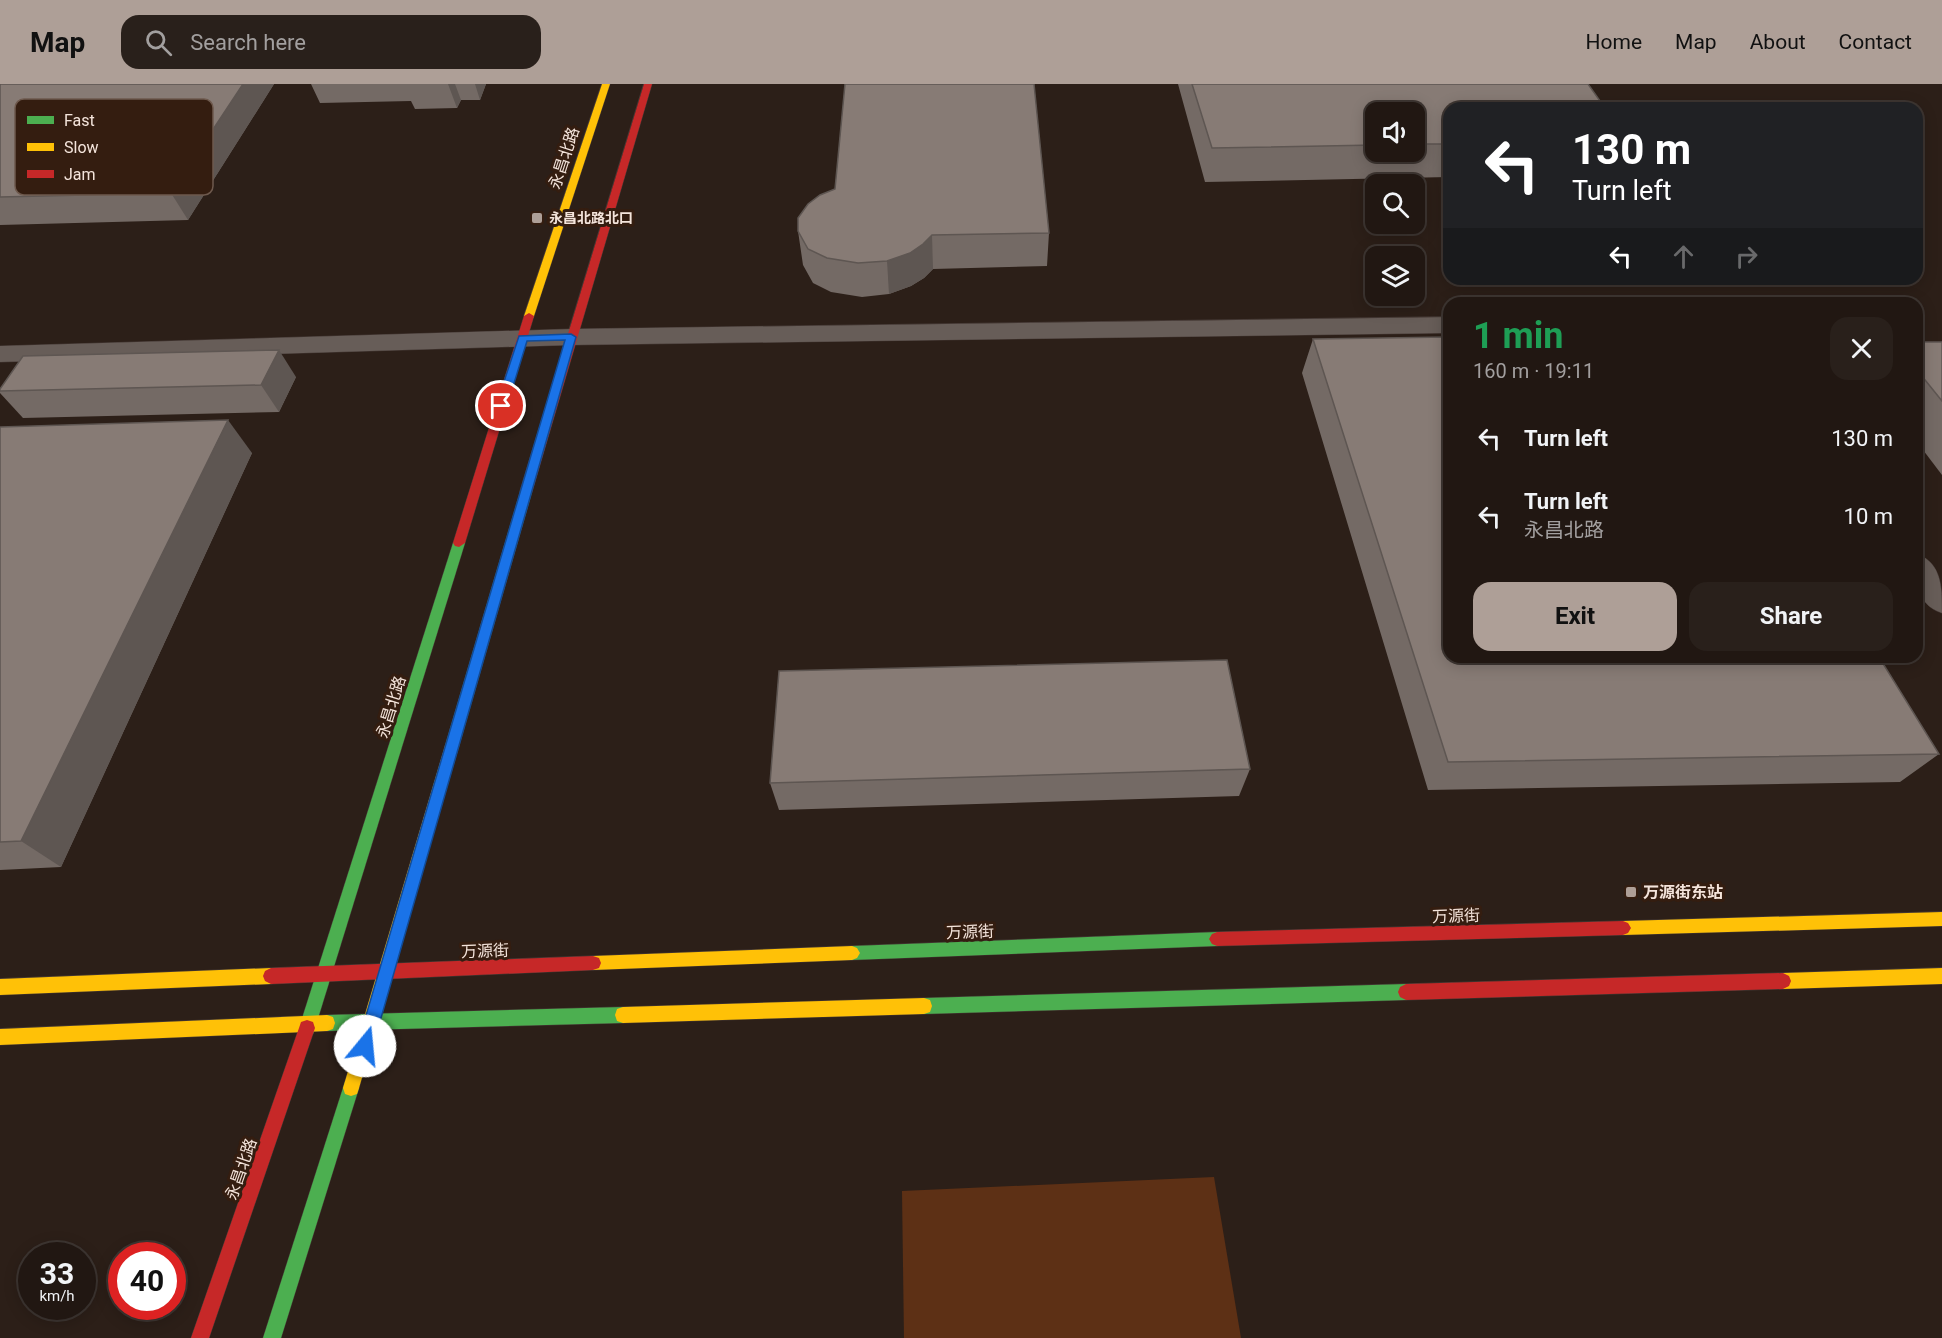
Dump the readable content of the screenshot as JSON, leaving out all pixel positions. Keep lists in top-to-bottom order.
{
  "streets": {
    "street": ["永昌北路", "万源街"]
  },
  "crossings": [
    ["永昌北路", "万源街"]
  ],
  "places": {
    "transit": ["永昌北路北口", "万源街东站"]
  },
  "legend": ["Fast", "Slow", "Jam"],
  "page": {
    "header": "Map",
    "search": "Search here",
    "nav": [
      "Home",
      "Map",
      "About",
      "Contact"
    ],
    "turn": ["130 m", "Turn left"],
    "heading": ["1 min", "160 m · 19:11"],
    "list": [
      {
        "name": "Turn left",
        "value": "130 m"
      },
      {
        "name": "Turn left",
        "note": "永昌北路",
        "value": "10 m"
      }
    ],
    "buttons": ["Exit", "Share"],
    "speed": "33 km/h",
    "limit": "40"
  }
}
